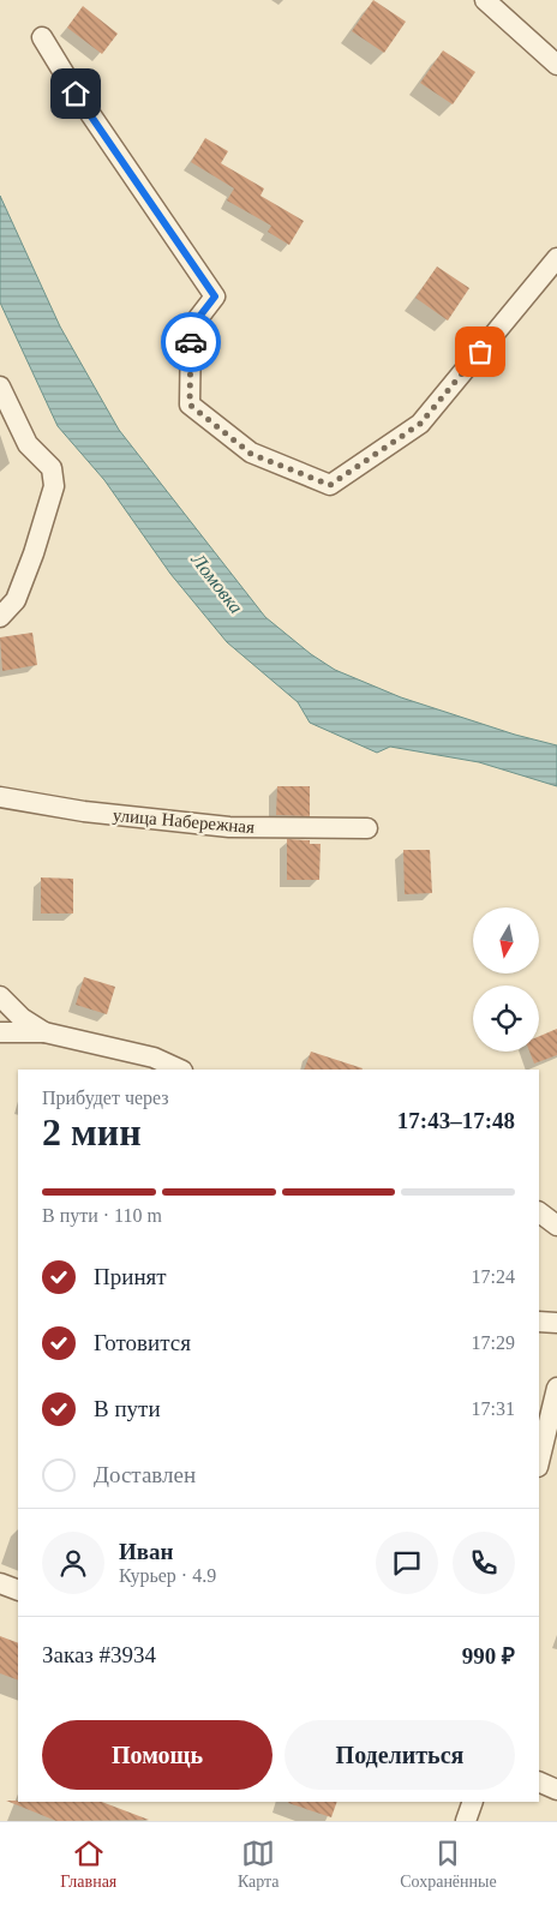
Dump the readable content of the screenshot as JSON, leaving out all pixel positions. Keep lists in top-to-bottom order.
{
  "streets": {
    "street": ["улица Набережная"]
  },
  "water": ["Ломовка"],
  "north": "bottom",
  "page": {
    "heading": ["2 мин", "Прибудет через", "17:43–17:48"],
    "panel": [
      "Иван",
      "Курьер · 4.9",
      "Заказ #3934",
      "990 ₽"
    ],
    "bar": "В пути · 110 m",
    "list": [
      ["Принят", "17:24"],
      ["Готовится", "17:29"],
      ["В пути", "17:31"],
      "Доставлен"
    ],
    "buttons": ["Помощь", "Поделиться"],
    "tabs": ["Главная", "Карта", "Сохранённые"]
  }
}
